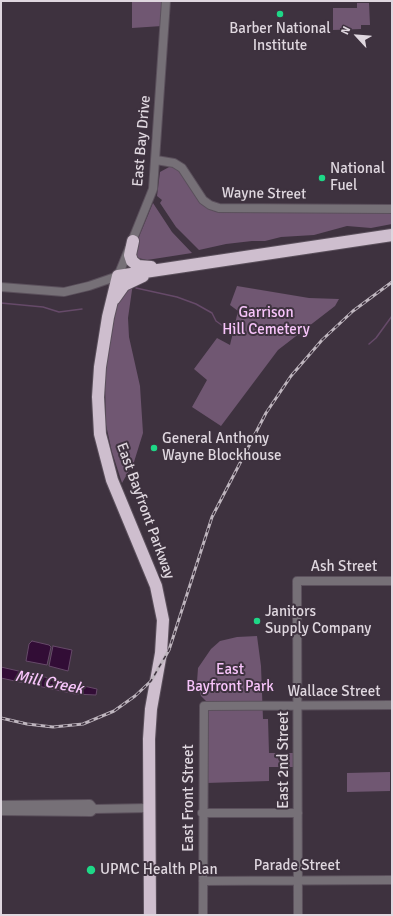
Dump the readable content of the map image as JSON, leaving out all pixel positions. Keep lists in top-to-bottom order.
{
  "streets": {
    "highway": ["East Bayfront Parkway"],
    "street": [
      "East Bay Drive",
      "Wayne Street",
      "Ash Street",
      "Wallace Street",
      "East 2nd Street",
      "East Front Street",
      "Parade Street"
    ]
  },
  "crossings": [
    ["East Bay Drive", "Wayne Street"],
    ["East Bay Drive", "East Bayfront Parkway"],
    ["Ash Street", "East 2nd Street"],
    ["Wallace Street", "East 2nd Street"],
    ["Wallace Street", "East Front Street"],
    ["East 2nd Street", "Parade Street"],
    ["East Front Street", "Parade Street"]
  ],
  "water": ["Mill Creek"],
  "parks": ["Garrison Hill Cemetery", "East Bayfront Park"],
  "places": [
    "Barber National Institute",
    "National Fuel",
    "General Anthony Wayne Blockhouse",
    "Janitors Supply Company",
    "UPMC Health Plan"
  ],
  "north": "top left"
}
